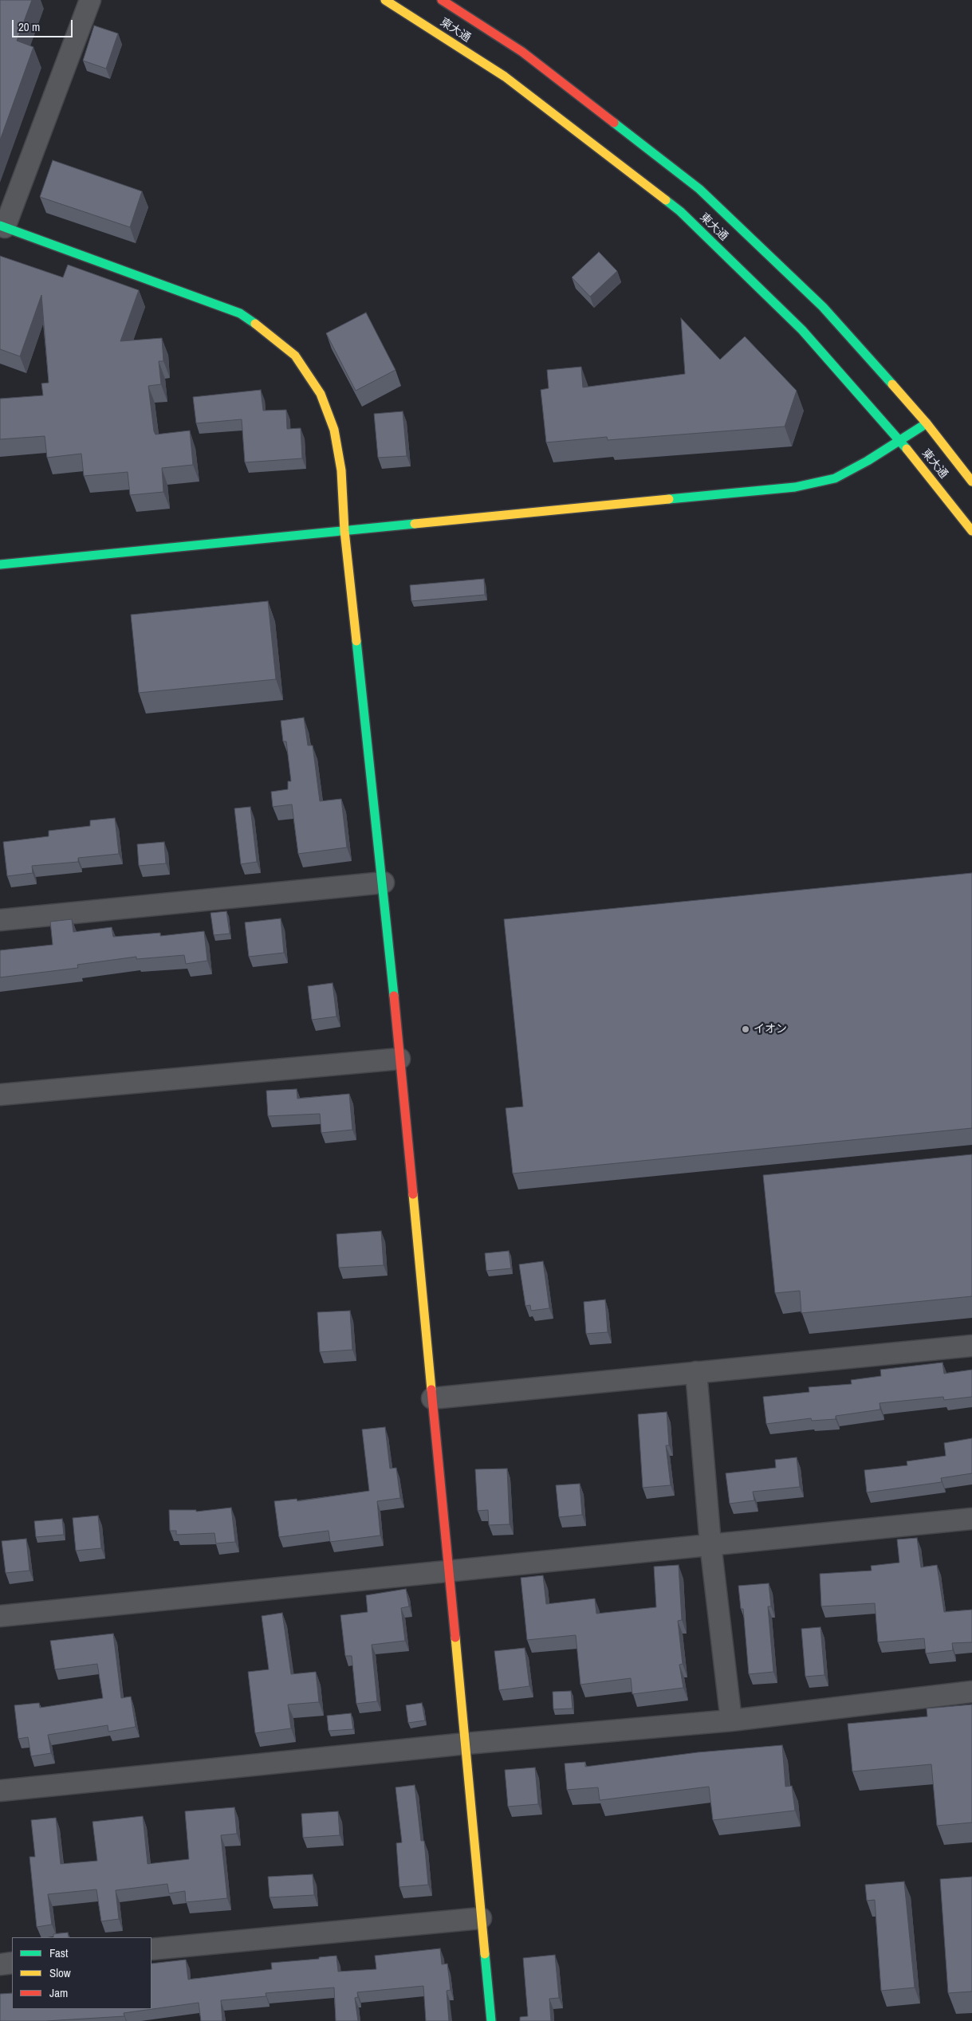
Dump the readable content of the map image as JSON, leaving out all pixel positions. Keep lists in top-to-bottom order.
{
  "streets": {
    "main road": ["東大通"]
  },
  "places": ["イオン"],
  "legend": ["Fast", "Slow", "Jam"],
  "scale_bar": "20 m"
}
